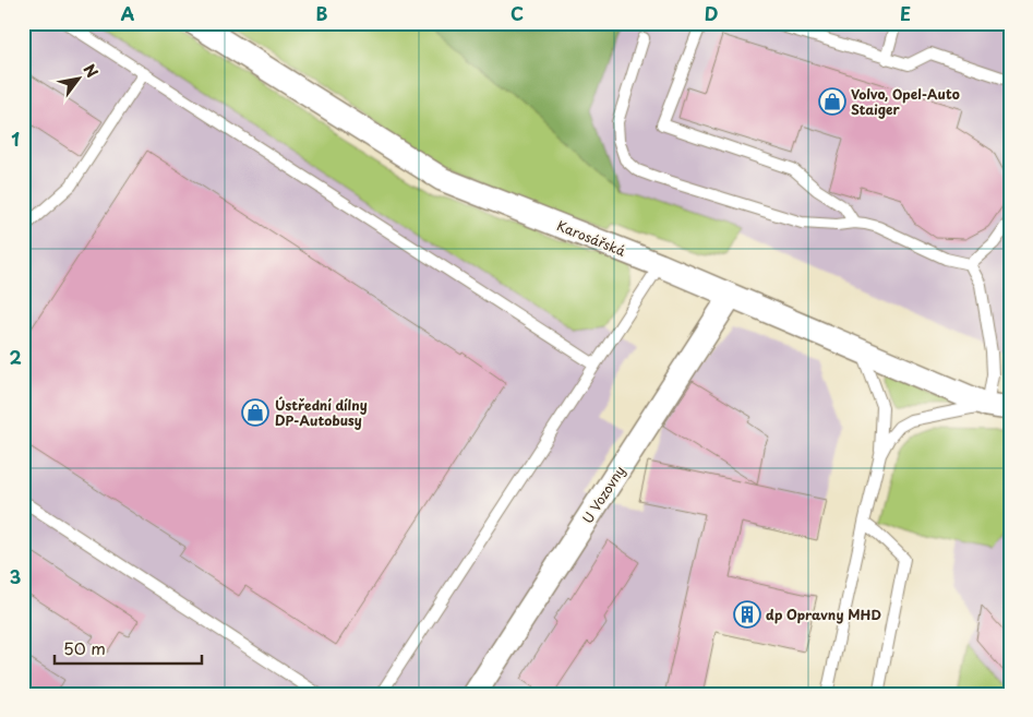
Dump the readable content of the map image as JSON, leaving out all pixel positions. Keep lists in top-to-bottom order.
{
  "streets": {
    "street": ["Karosářská", "U Vozovny"]
  },
  "crossings": [
    ["Karosářská", "U Vozovny"]
  ],
  "places": {
    "shop": ["Volvo, Opel-Auto Staiger", "Ústřední dílny DP-Autobusy"],
    "building": ["dp Opravny MHD"]
  },
  "scale_bar": "50 m",
  "north": "top right",
  "grid": {
    "columns": [
      "A",
      "B",
      "C",
      "D",
      "E"
    ],
    "rows": ["1", "2", "3"]
  }
}
